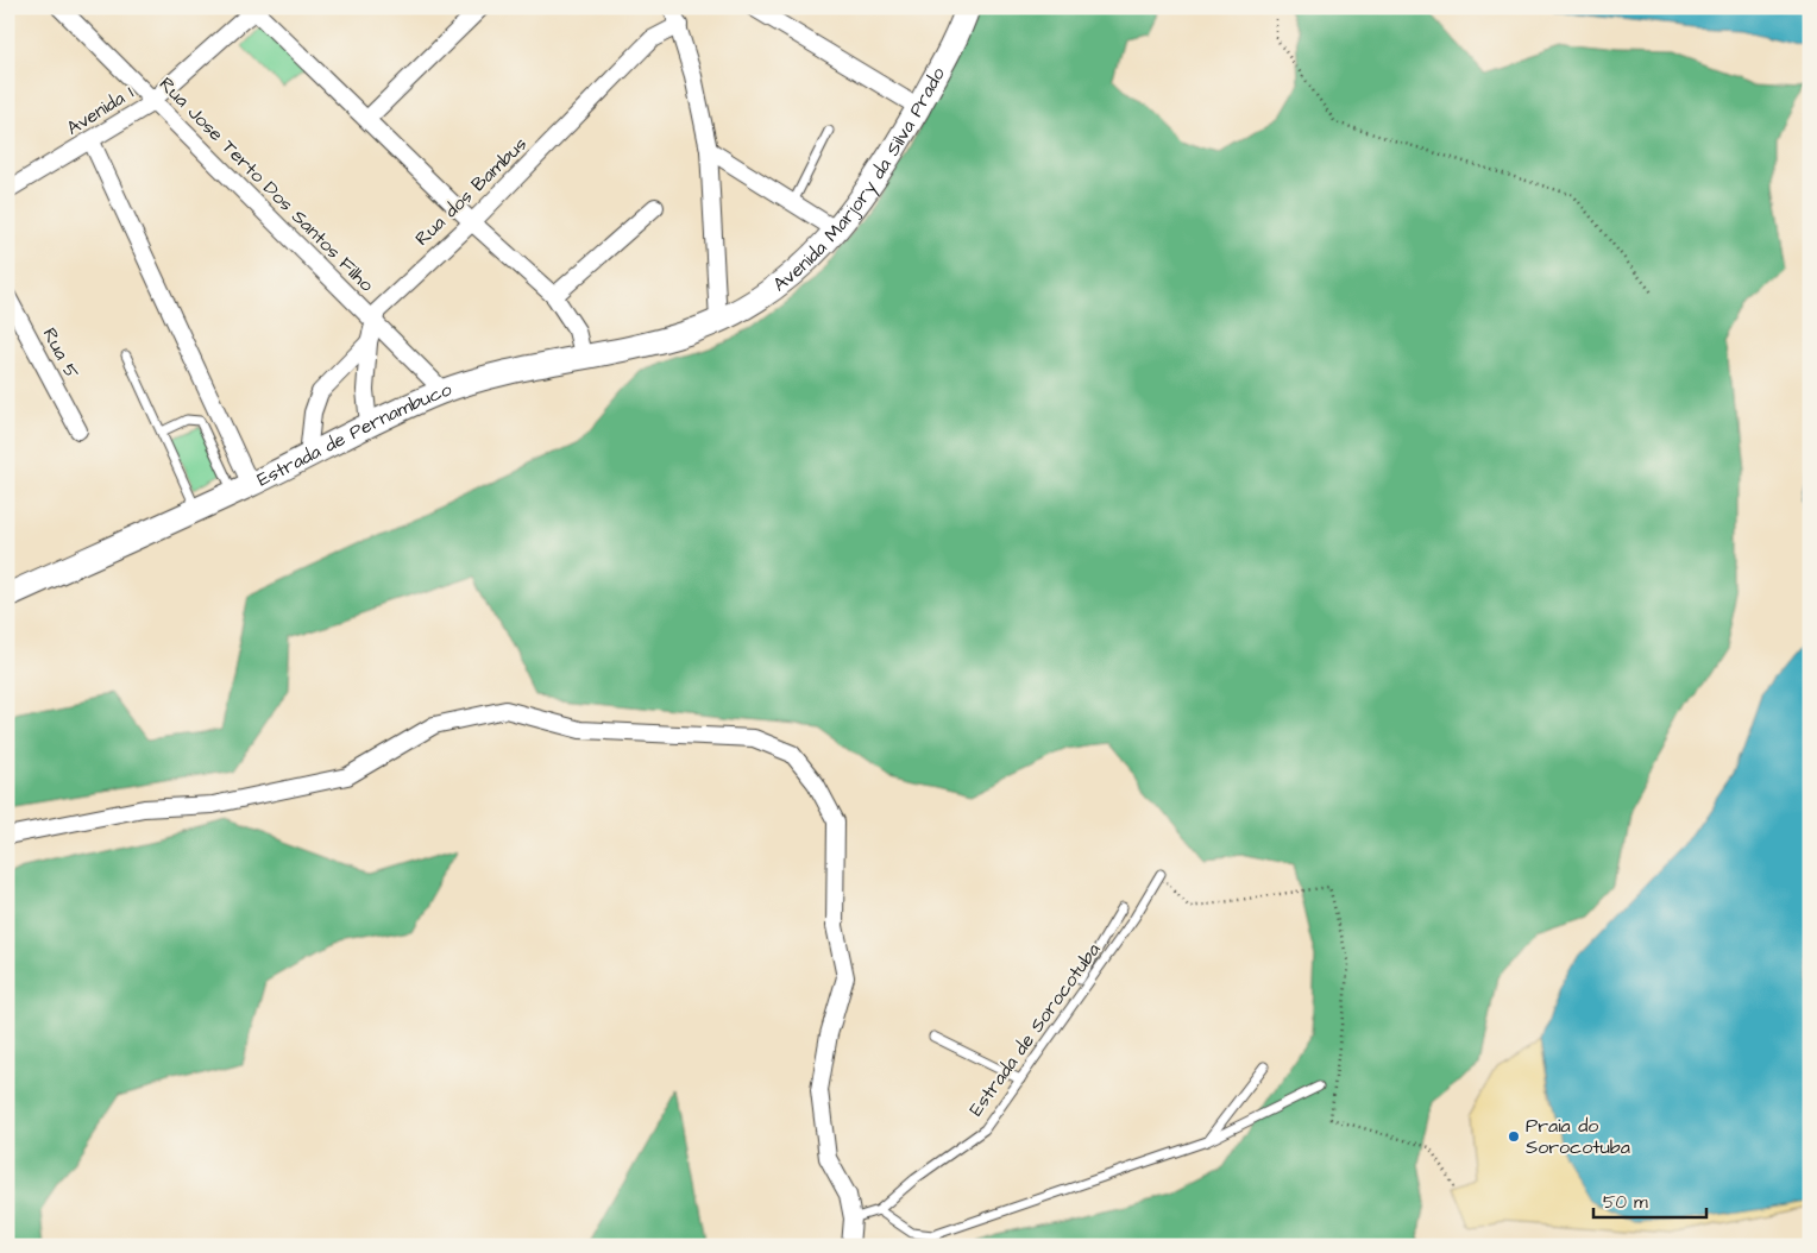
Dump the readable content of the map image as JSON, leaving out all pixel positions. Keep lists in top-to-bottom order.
{
  "streets": {
    "main road": ["Avenida Marjory da Silva Prado", "Estrada de Pernambuco"],
    "street": [
      "Avenida 1",
      "Rua Jose Terto Dos Santos Filho",
      "Rua dos Bambus",
      "Rua 5"
    ],
    "lane": ["Estrada de Sorocotuba"]
  },
  "crossings": [
    ["Avenida 1", "Rua Jose Terto Dos Santos Filho"],
    ["Avenida Marjory da Silva Prado", "Estrada de Pernambuco"],
    ["Rua Jose Terto Dos Santos Filho", "Rua dos Bambus"],
    ["Rua Jose Terto Dos Santos Filho", "Estrada de Pernambuco"],
    ["Rua dos Bambus", "Estrada de Pernambuco"]
  ],
  "places": ["Praia do Sorocotuba"],
  "scale_bar": "50 m"
}
